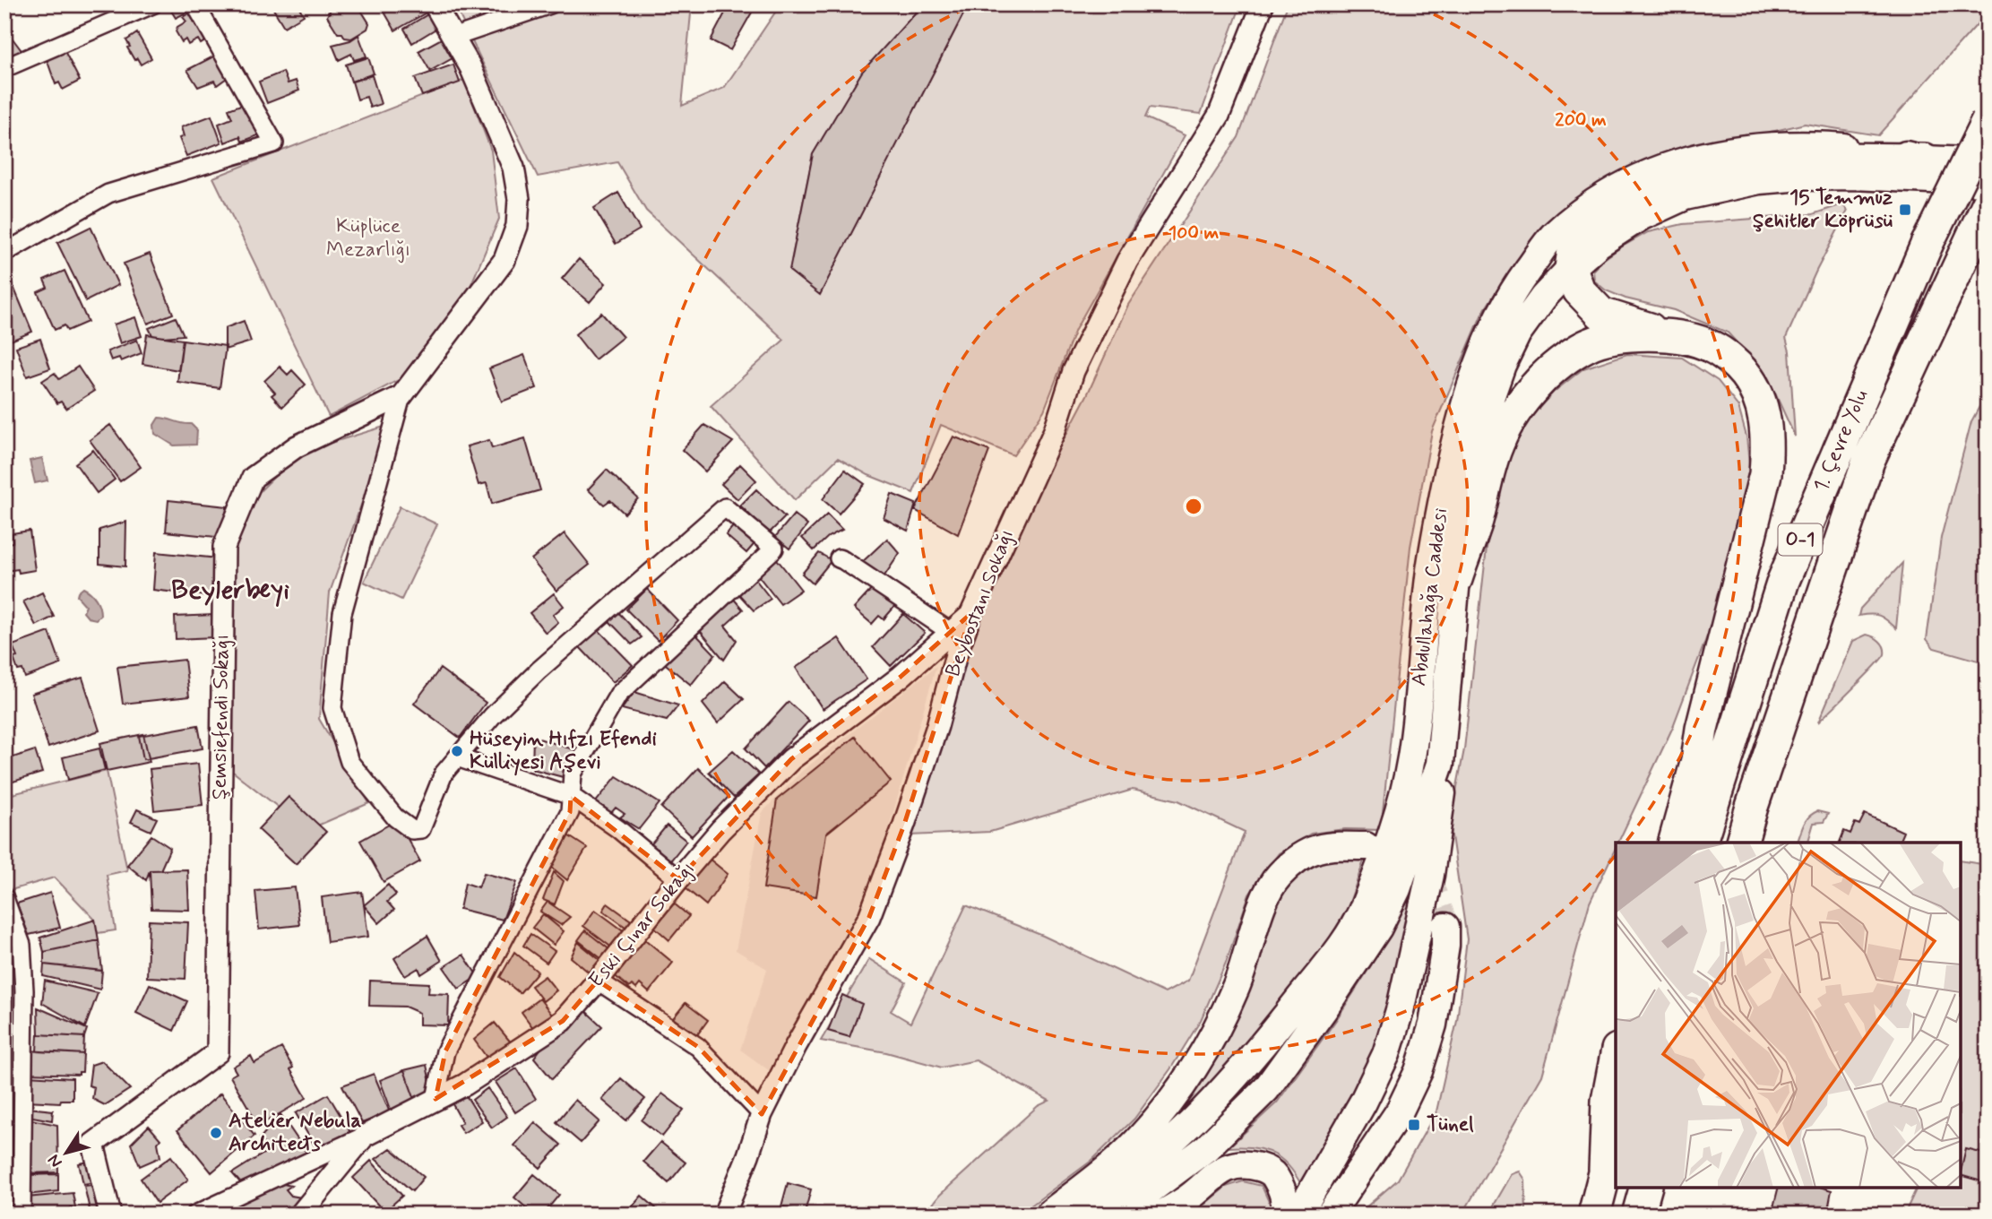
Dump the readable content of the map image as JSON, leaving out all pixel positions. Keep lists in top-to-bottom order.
{
  "streets": {
    "highway": ["1. Çevre Yolu", "O-1"],
    "main road": ["Abdullahağa Caddesi"],
    "street": ["Beybostanı Sokağı", "Şemsiefendi Sokağı", "Eski Çınar Sokağı"]
  },
  "crossings": [
    ["Beybostanı Sokağı", "Eski Çınar Sokağı"]
  ],
  "districts": ["Beylerbeyi"],
  "parks": ["Küplüce Mezarlığı"],
  "places": {
    "transit": ["15 Temmuz Şehitler Köprüsü", "Tünel"],
    "other": ["Hüseyin Hıfzı Efendi Külliyesi Aşevi", "Atelier Nebula Architects"]
  },
  "north": "bottom left",
  "rings": ["200 m", "100 m"]
}
